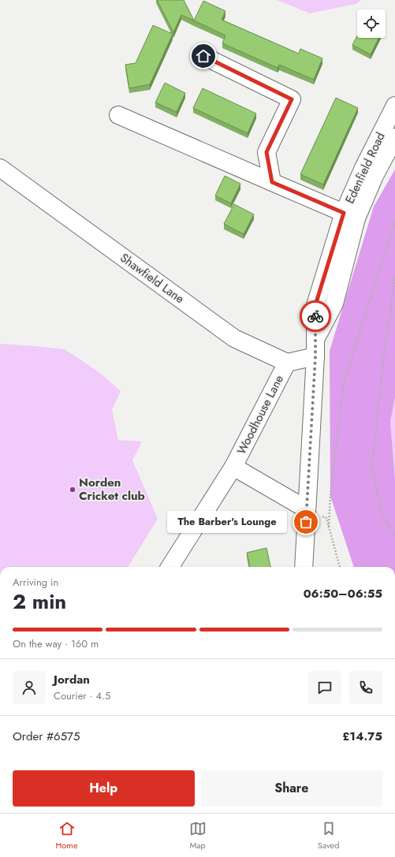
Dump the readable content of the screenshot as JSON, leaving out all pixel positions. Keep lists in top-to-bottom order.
{
  "streets": {
    "street": ["Edenfield Road", "Shawfield Lane", "Woodhouse Lane"]
  },
  "crossings": [
    ["Edenfield Road", "Woodhouse Lane"],
    ["Shawfield Lane", "Woodhouse Lane"]
  ],
  "places": ["Norden Cricket club", "The Barber's Lounge"],
  "page": {
    "bubble": "The Barber's Lounge",
    "heading": ["2 min", "Arriving in", "06:50–06:55"],
    "panel": [
      "Jordan",
      "Courier · 4.5",
      "Order #6575",
      "£14.75"
    ],
    "bar": "On the way · 160 m",
    "buttons": ["Help", "Share"],
    "tabs": ["Home", "Map", "Saved"]
  }
}
